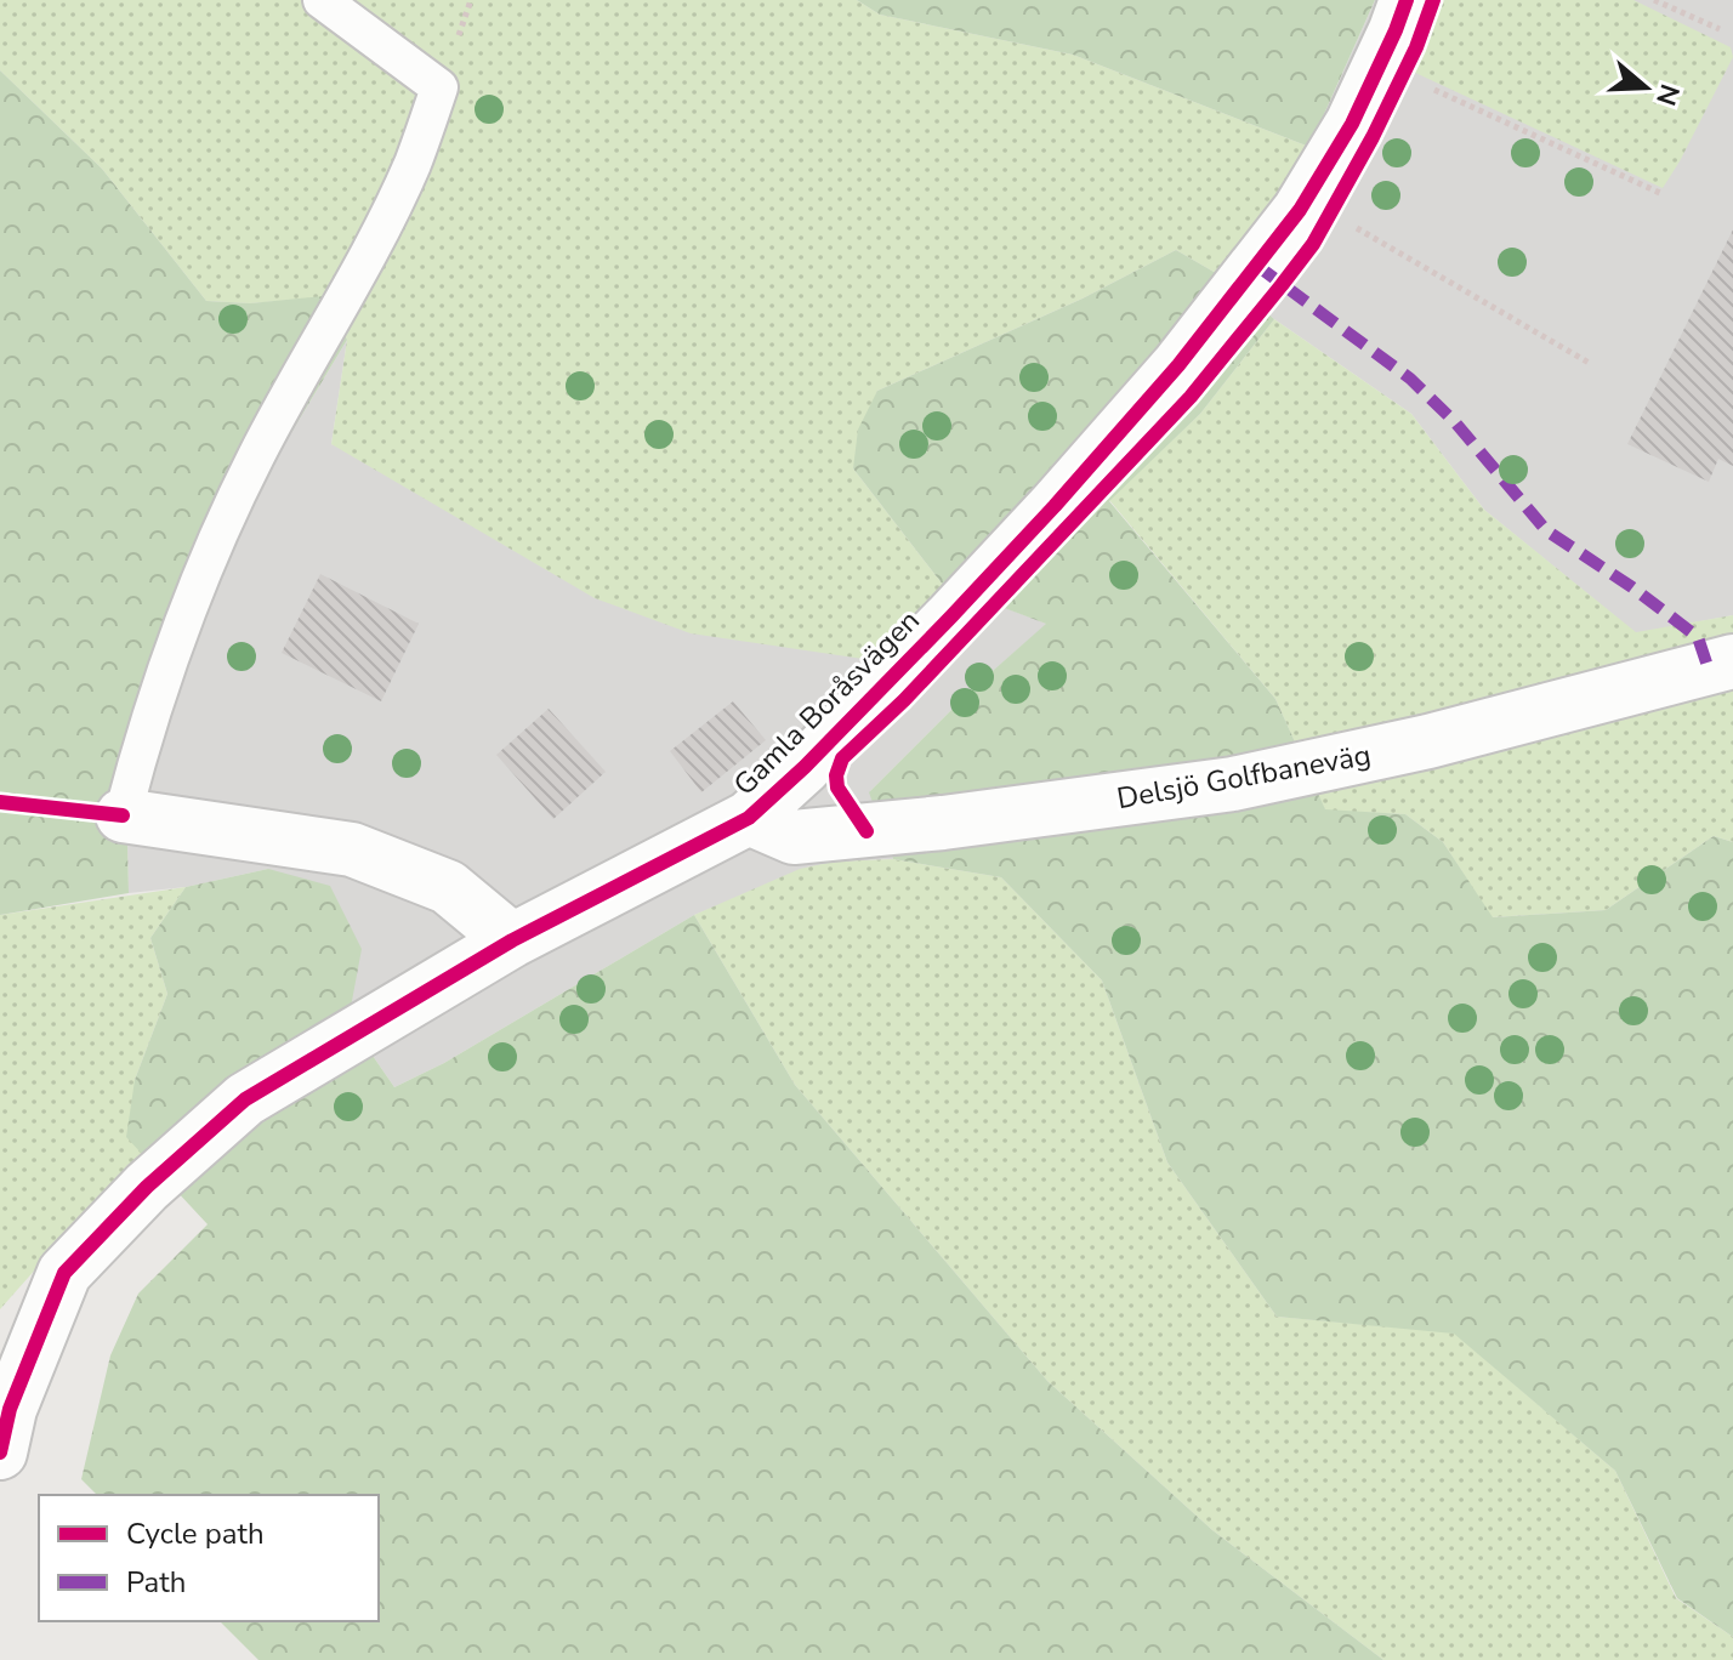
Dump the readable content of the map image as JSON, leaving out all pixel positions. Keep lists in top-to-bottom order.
{
  "streets": {
    "street": ["Gamla Boråsvägen", "Delsjö Golfbaneväg"]
  },
  "crossings": [
    ["Gamla Boråsvägen", "Delsjö Golfbaneväg"]
  ],
  "legend": ["Cycle path", "Path"],
  "north": "right"
}
